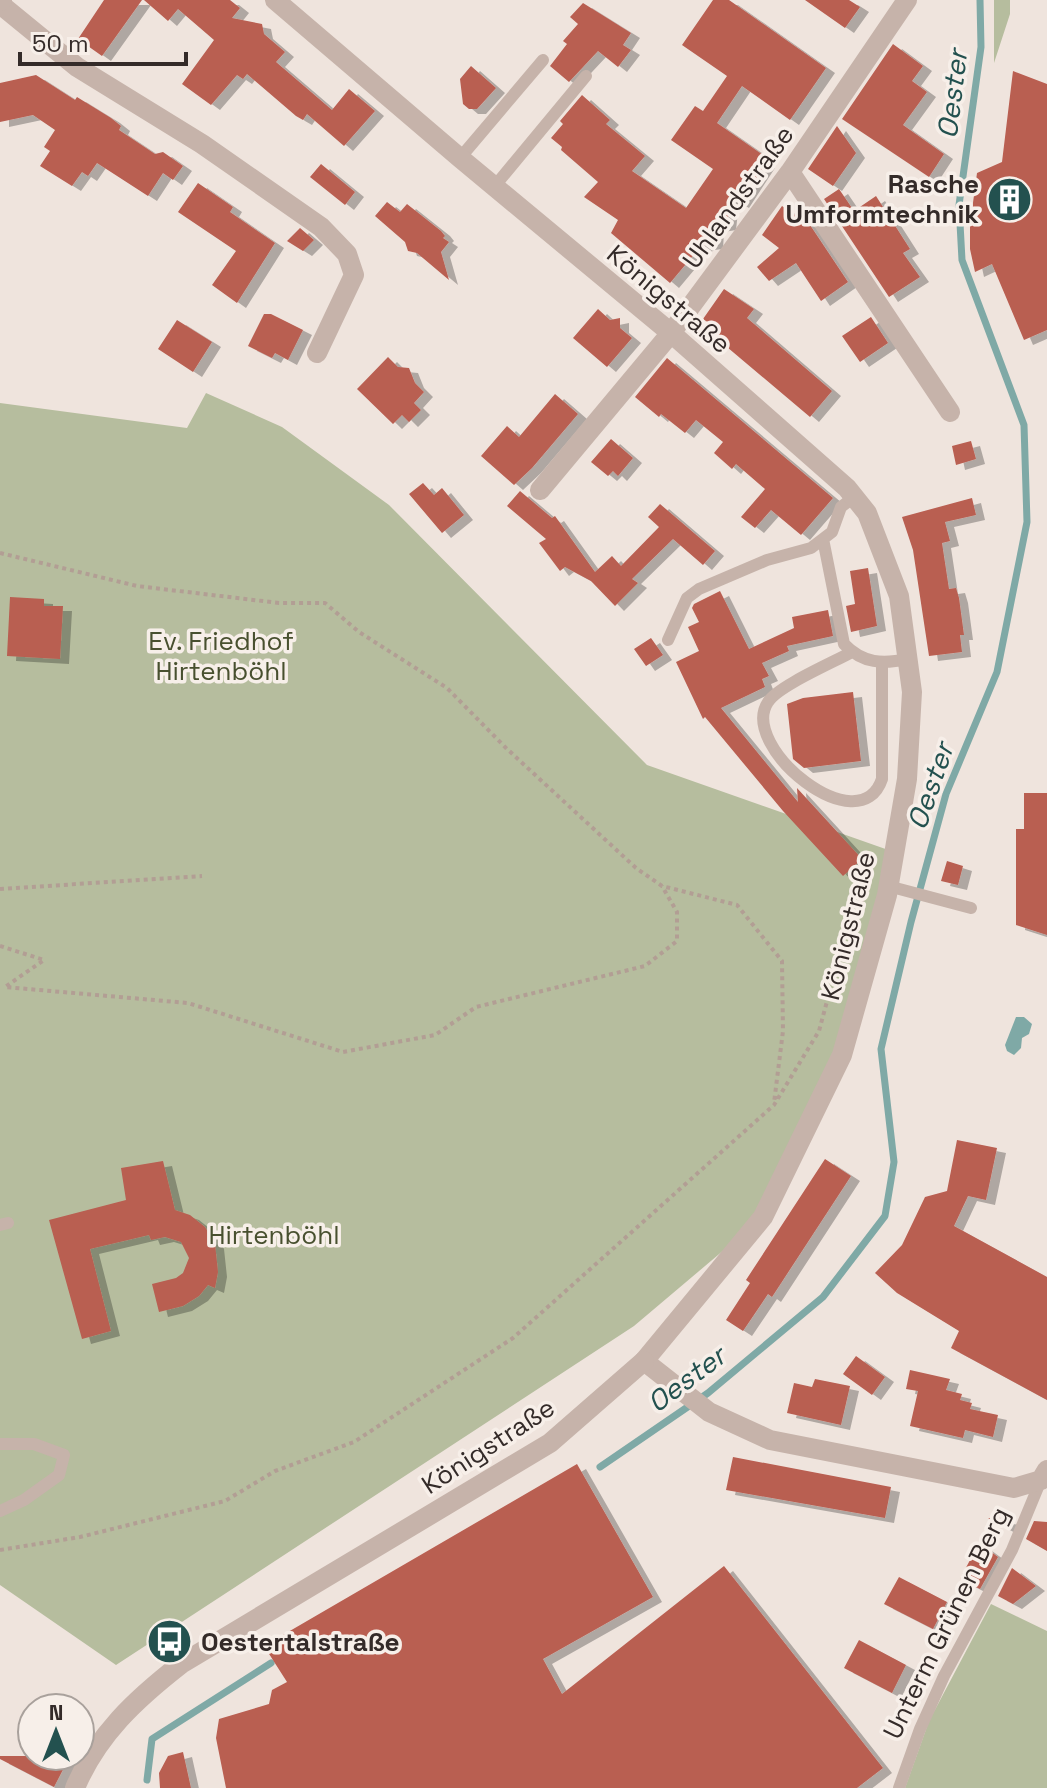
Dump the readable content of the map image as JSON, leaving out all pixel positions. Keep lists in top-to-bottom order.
{
  "streets": {
    "street": ["Uhlandstraße", "Königstraße", "Unterm Grünen Berg"]
  },
  "crossings": [
    ["Uhlandstraße", "Königstraße"],
    ["Königstraße", "Unterm Grünen Berg"]
  ],
  "water": ["Oester"],
  "parks": ["Ev. Friedhof Hirtenböhl", "Hirtenböhl"],
  "places": {
    "building": ["Rasche Umformtechnik"],
    "bus stop": ["Oestertalstraße"]
  },
  "scale_bar": "50 m",
  "north": "top"
}
